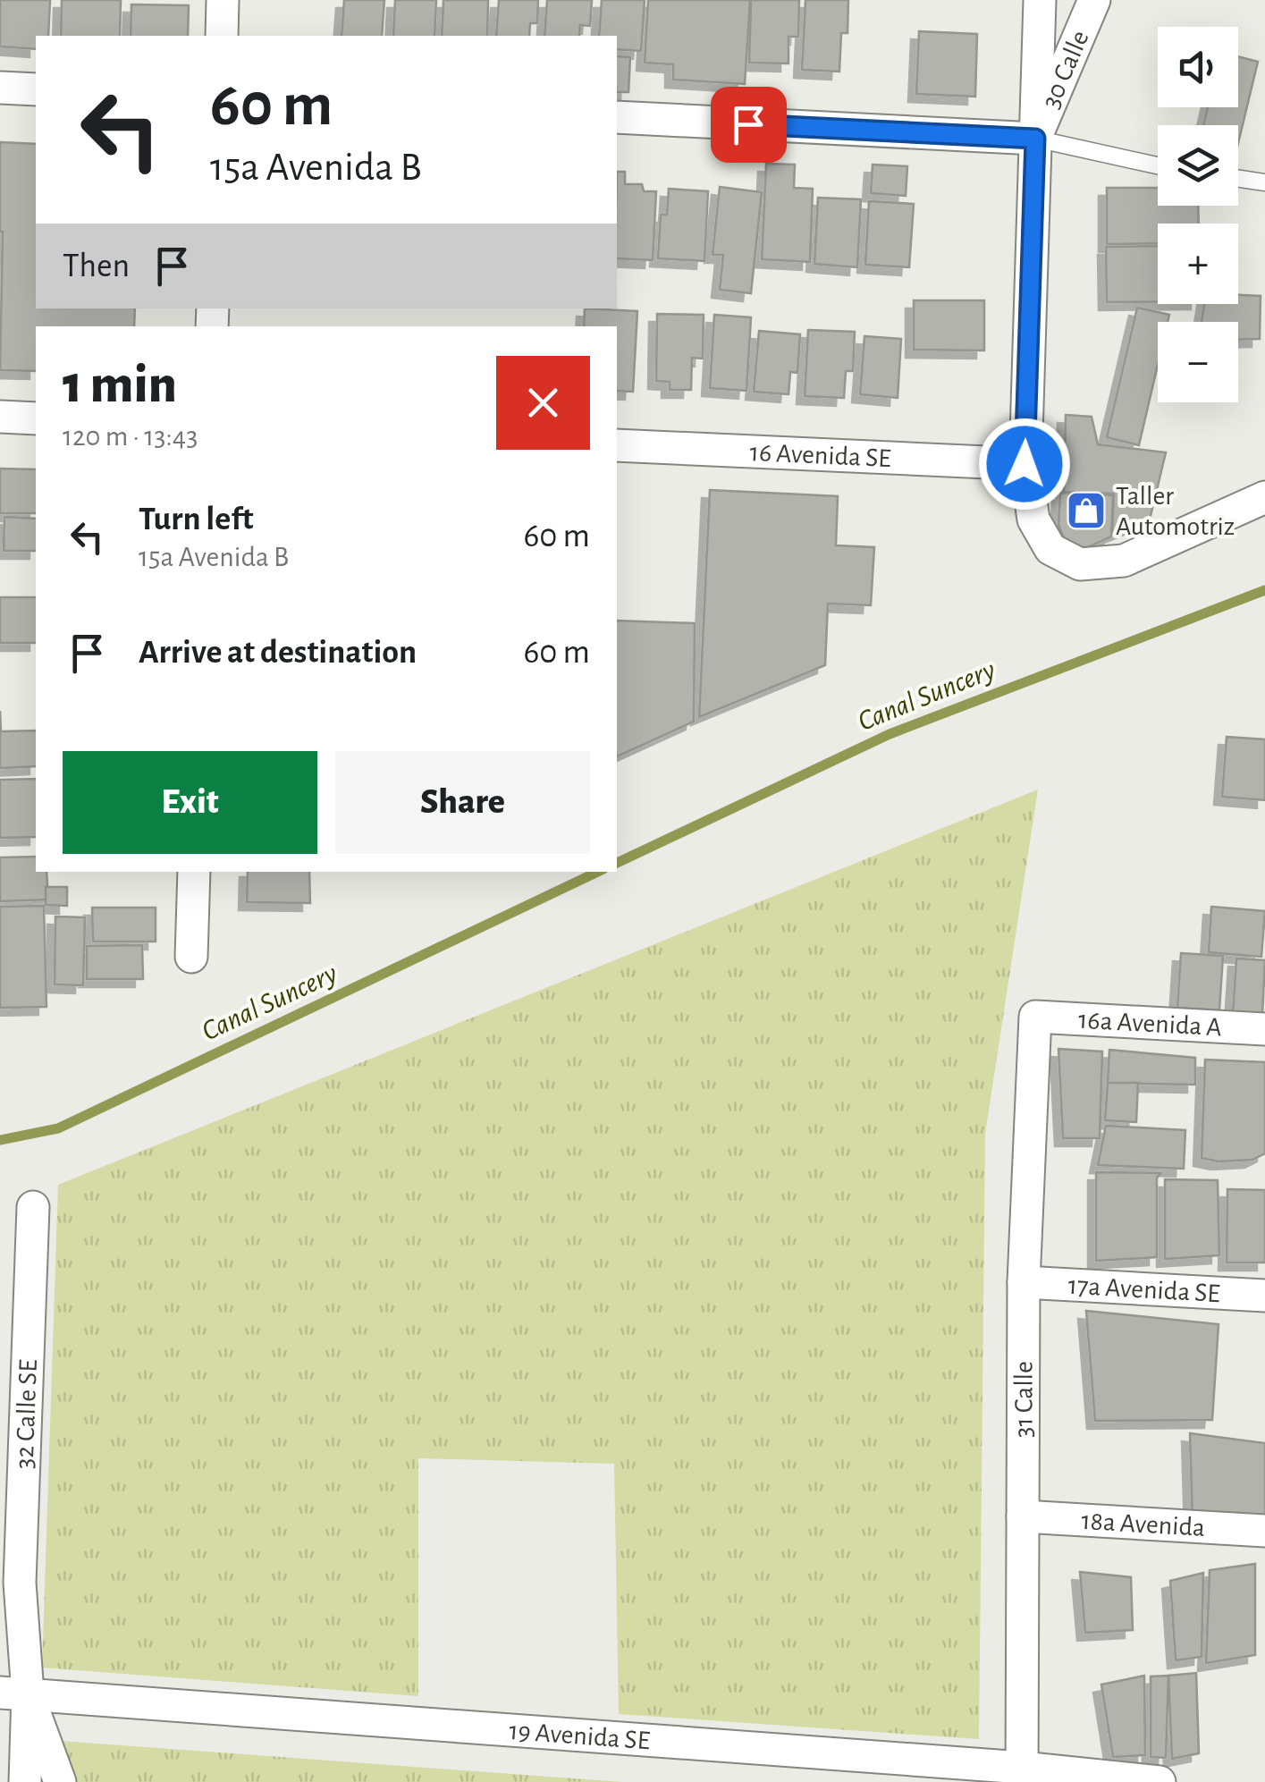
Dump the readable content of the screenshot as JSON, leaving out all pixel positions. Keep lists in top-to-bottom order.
{
  "streets": {
    "street": [
      "30 Calle",
      "16 Avenida SE",
      "16a Avenida A",
      "17a Avenida SE",
      "31 Calle",
      "32 Calle SE",
      "18a Avenida",
      "19 Avenida SE"
    ]
  },
  "crossings": [
    ["16a Avenida A", "31 Calle"],
    ["17a Avenida SE", "31 Calle"],
    ["31 Calle", "18a Avenida"],
    ["31 Calle", "19 Avenida SE"],
    ["32 Calle SE", "19 Avenida SE"]
  ],
  "water": ["Canal Suncery"],
  "places": {
    "shop": ["Taller Automotriz"]
  },
  "page": {
    "map_buttons": ["+", "−"],
    "turn": ["60 m", "15a Avenida B"],
    "then": "Then",
    "heading": ["1 min", "120 m · 13:43"],
    "list": [
      {
        "name": "Turn left",
        "note": "15a Avenida B",
        "value": "60 m"
      },
      {
        "name": "Arrive at destination",
        "value": "60 m"
      }
    ],
    "buttons": ["Exit", "Share"]
  }
}
